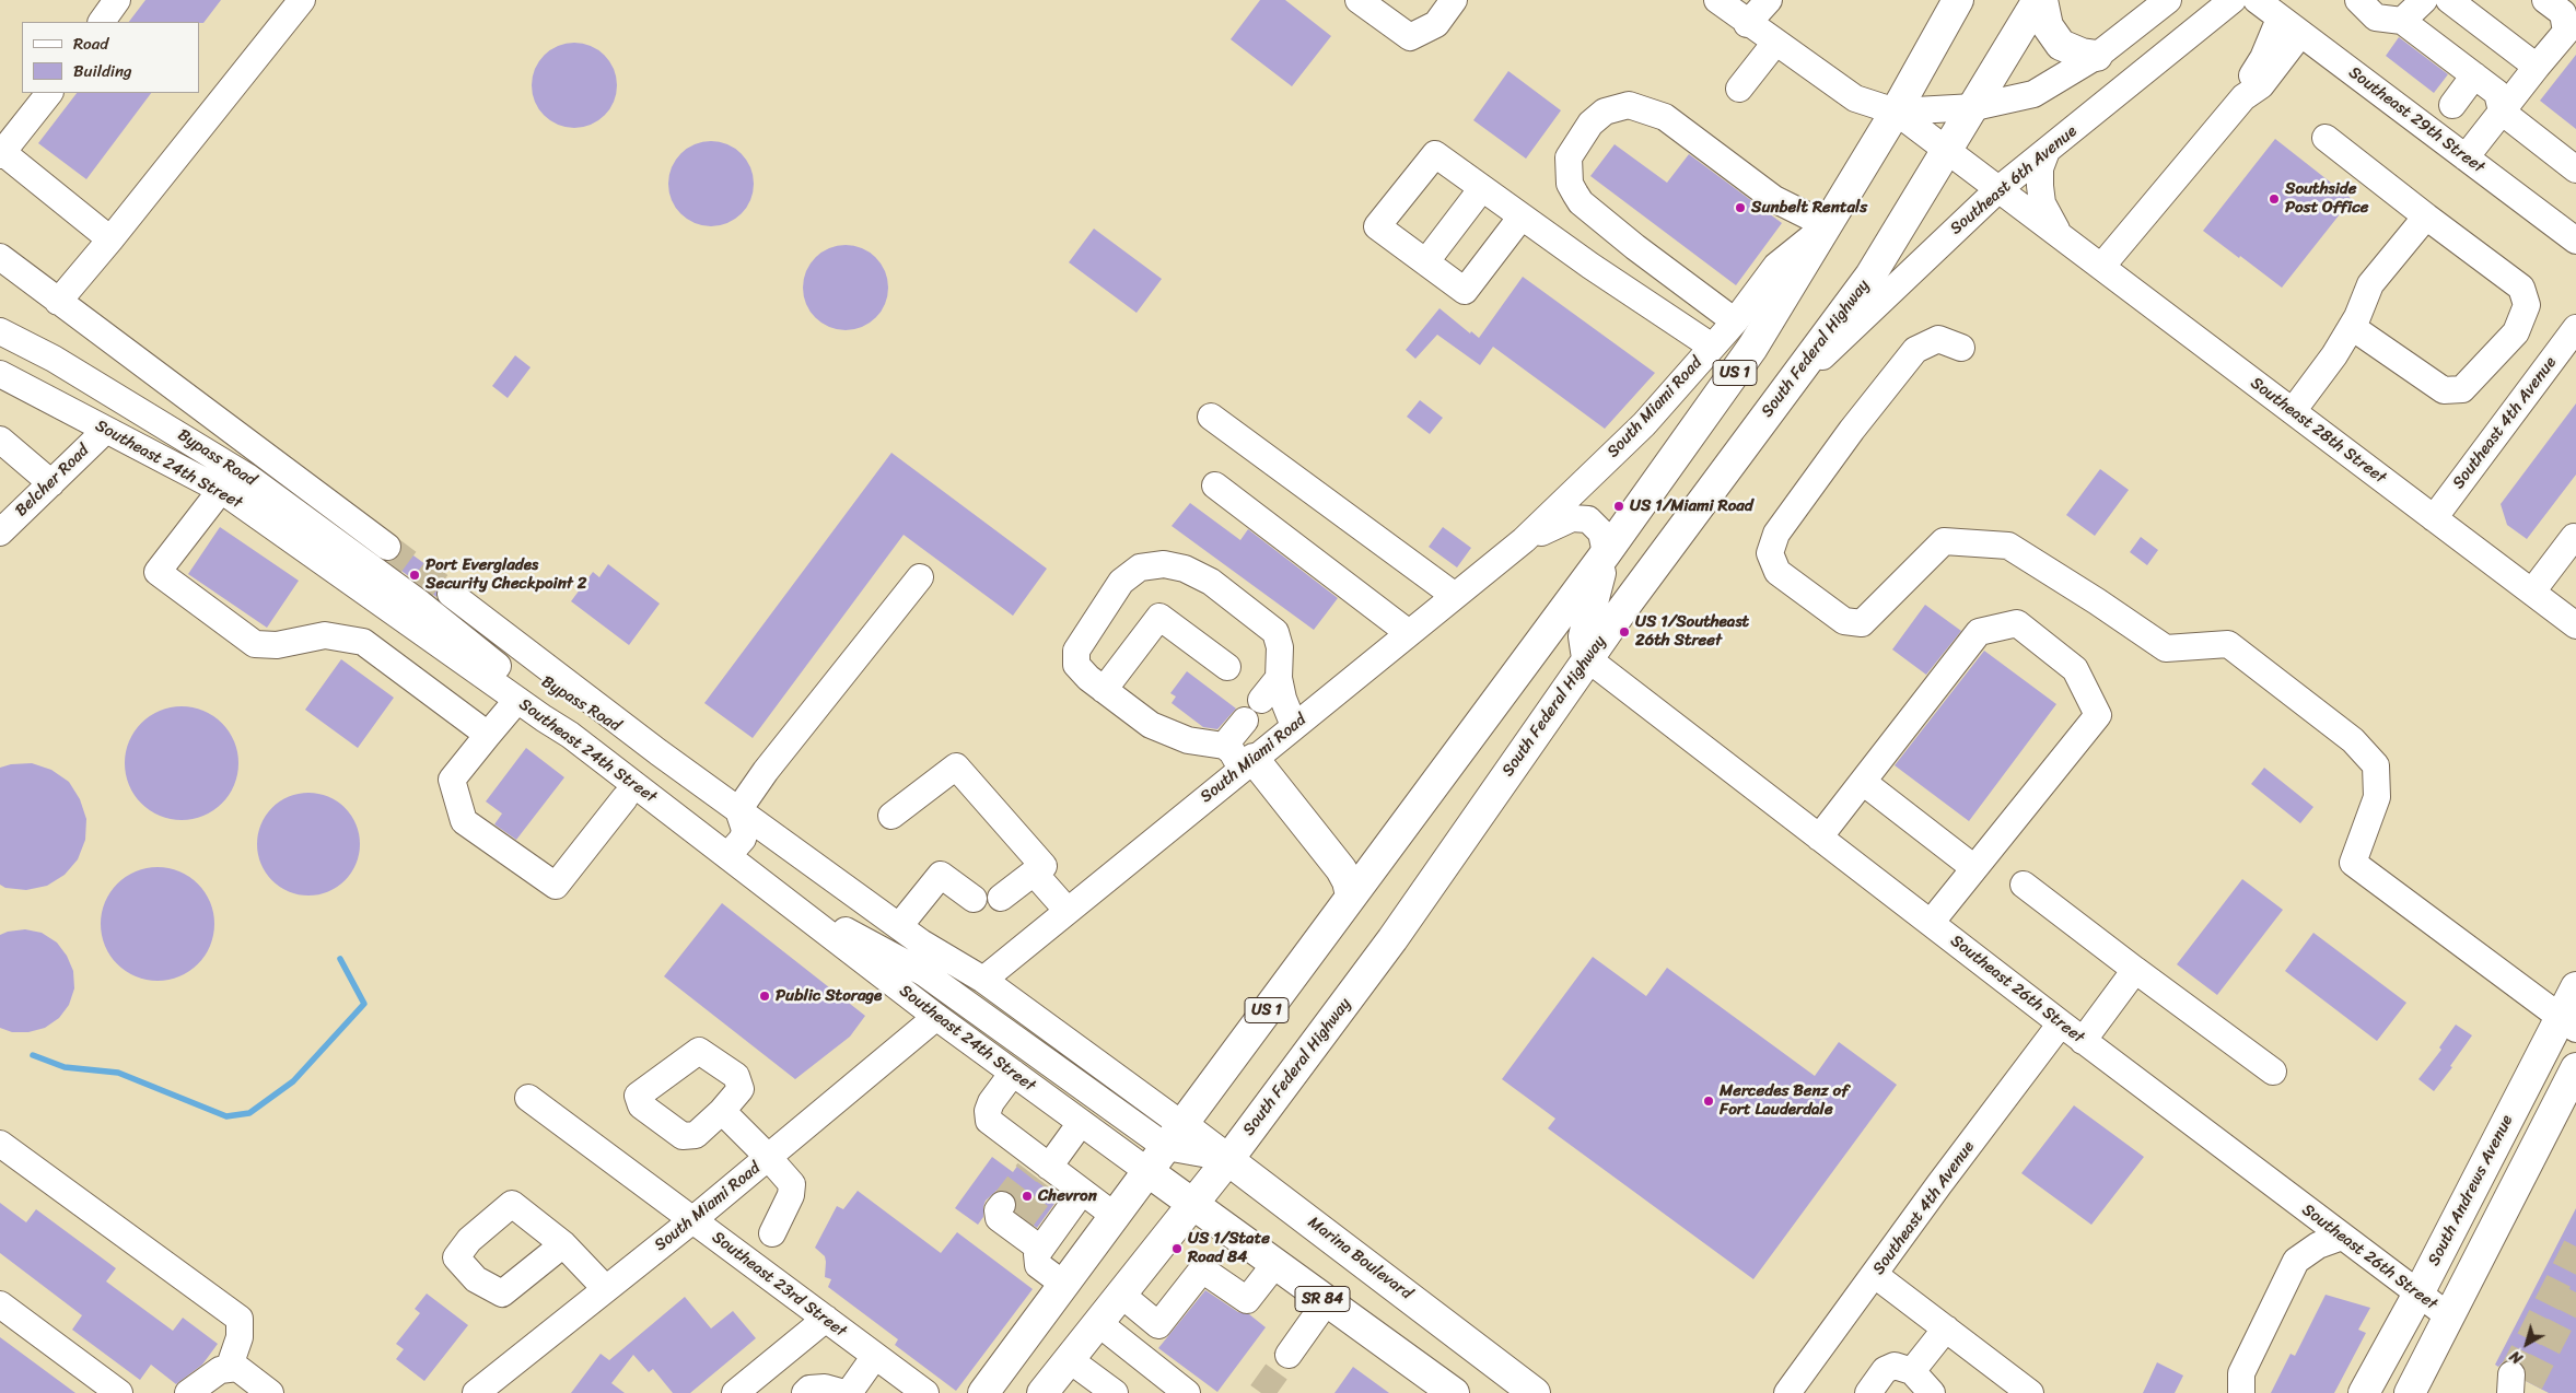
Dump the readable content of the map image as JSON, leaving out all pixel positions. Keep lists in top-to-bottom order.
{
  "streets": {
    "main road": [
      "South Federal Highway",
      "US 1",
      "South Andrews Avenue",
      "Marina Boulevard",
      "SR 84"
    ],
    "street": [
      "Southeast 29th Street",
      "Southeast 6th Avenue",
      "South Miami Road",
      "Southeast 4th Avenue",
      "Southeast 28th Street",
      "Bypass Road",
      "Southeast 24th Street",
      "Belcher Road",
      "Southeast 26th Street",
      "Southeast 23rd Street"
    ]
  },
  "crossings": [
    ["Southeast 6th Avenue", "South Federal Highway"],
    ["Southeast 6th Avenue", "Southeast 28th Street"],
    ["South Federal Highway", "Southeast 28th Street"],
    ["South Federal Highway", "Southeast 26th Street"],
    ["South Federal Highway", "Marina Boulevard"],
    ["South Federal Highway", "SR 84"],
    ["US 1", "South Miami Road"],
    ["US 1", "Southeast 28th Street"],
    ["US 1", "Southeast 24th Street"],
    ["US 1", "Marina Boulevard"],
    ["US 1", "SR 84"],
    ["South Miami Road", "Southeast 24th Street"],
    ["South Miami Road", "Southeast 23rd Street"],
    ["Southeast 4th Avenue", "Southeast 28th Street"],
    ["Southeast 4th Avenue", "Southeast 26th Street"],
    ["Bypass Road", "Southeast 24th Street"],
    ["Southeast 24th Street", "Belcher Road"],
    ["Southeast 24th Street", "SR 84"],
    ["Southeast 26th Street", "South Andrews Avenue"]
  ],
  "places": [
    "Southside Post Office",
    "Sunbelt Rentals",
    "US 1/Miami Road",
    "Port Everglades Security Checkpoint 2",
    "US 1/Southeast 26th Street",
    "Public Storage",
    "Mercedes Benz of Fort Lauderdale",
    "Chevron",
    "US 1/State Road 84"
  ],
  "legend": ["Road", "Building"],
  "north": "bottom left"
}
